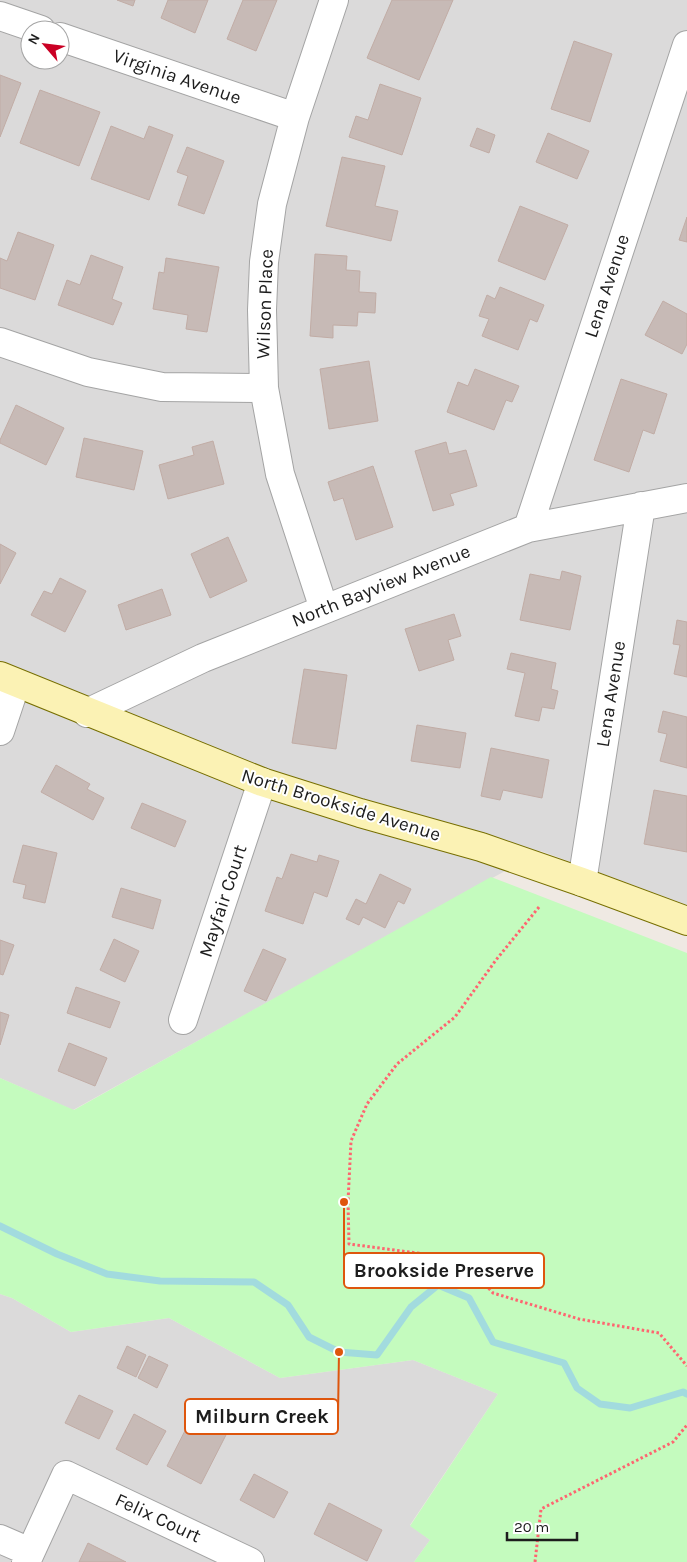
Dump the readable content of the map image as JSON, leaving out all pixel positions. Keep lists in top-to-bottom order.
{
  "streets": {
    "main road": ["North Brookside Avenue"],
    "street": [
      "Virginia Avenue",
      "Lena Avenue",
      "Wilson Place",
      "North Bayview Avenue",
      "Mayfair Court",
      "Felix Court"
    ]
  },
  "crossings": [
    ["Virginia Avenue", "Wilson Place"],
    ["Lena Avenue", "North Bayview Avenue"],
    ["Lena Avenue", "North Brookside Avenue"],
    ["Wilson Place", "North Bayview Avenue"],
    ["North Bayview Avenue", "North Brookside Avenue"],
    ["North Brookside Avenue", "Mayfair Court"]
  ],
  "places": ["Brookside Preserve", "Milburn Creek"],
  "scale_bar": "20 m",
  "north": "top left"
}
